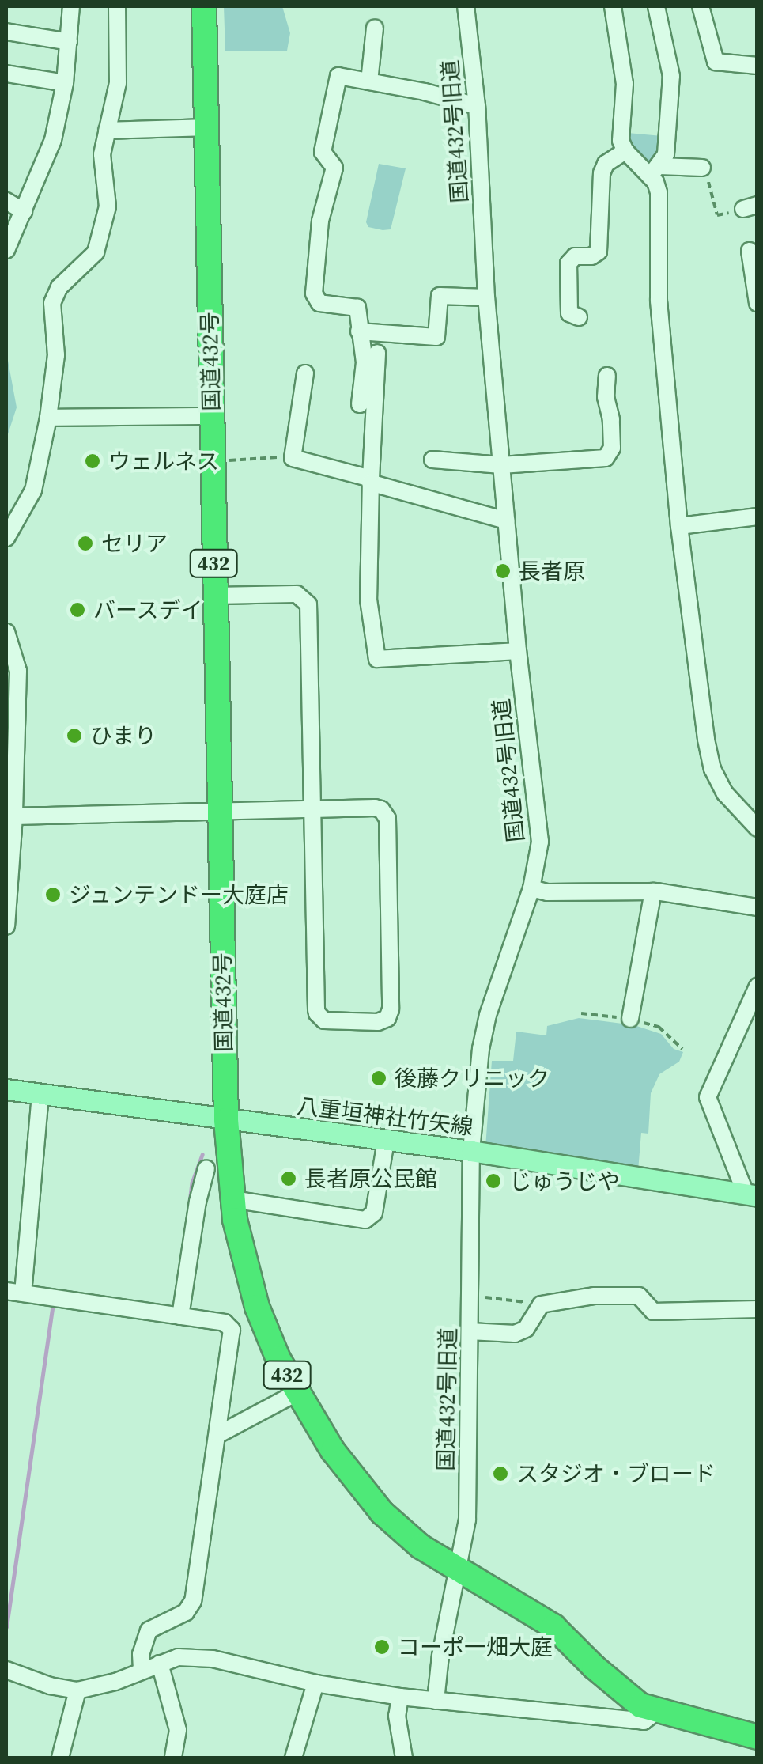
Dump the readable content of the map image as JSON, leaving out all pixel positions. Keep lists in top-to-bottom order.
{
  "streets": {
    "highway": ["国道432号", "432"],
    "main road": ["八重垣神社竹矢線"],
    "street": ["国道432号旧道"]
  },
  "crossings": [
    ["国道432号旧道", "国道432号"],
    ["国道432号旧道", "八重垣神社竹矢線"],
    ["国道432号", "八重垣神社竹矢線"]
  ],
  "places": [
    "ウェルネス",
    "セリア",
    "長者原",
    "バースデイ",
    "ひまり",
    "ジュンテンドー大庭店",
    "後藤クリニック",
    "長者原公民館",
    "じゅうじや",
    "スタジオ・ブロード",
    "コーポ一畑大庭"
  ]
}
